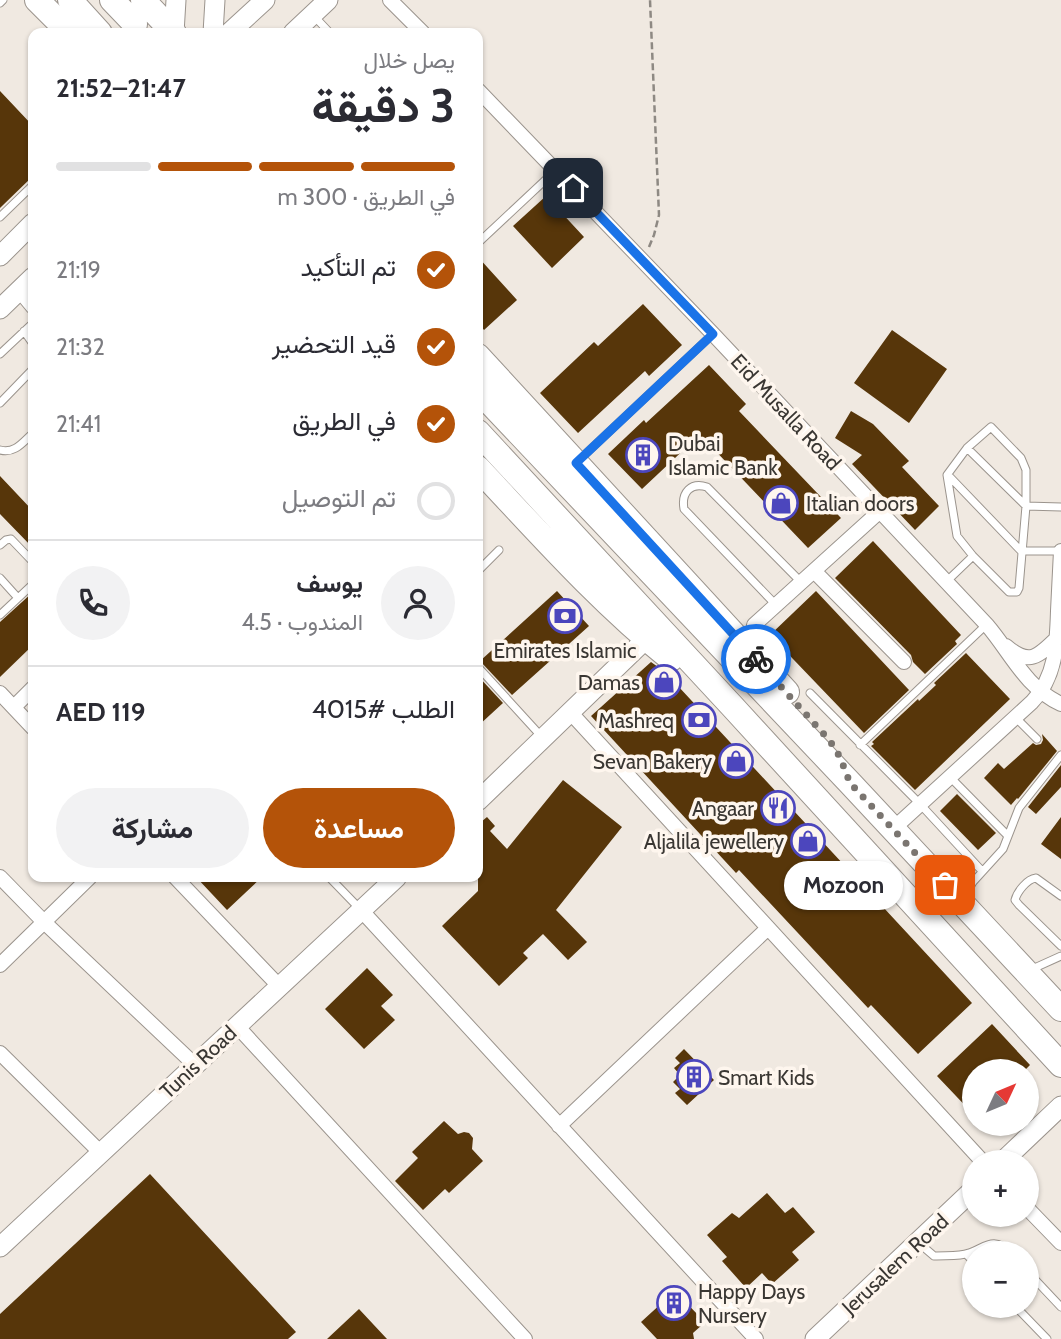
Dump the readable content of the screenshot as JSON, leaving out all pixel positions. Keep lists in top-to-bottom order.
{
  "streets": {
    "street": ["Eid Musalla Road", "Tunis Road", "Jerusalem Road"]
  },
  "places": {
    "building": ["Dubai Islamic Bank", "Smart Kids", "Happy Days Nursery"],
    "shop": [
      "Italian doors",
      "Damas",
      "Sevan Bakery",
      "Aljalila jewellery"
    ],
    "bank": ["Emirates Islamic", "Mashreq"],
    "restaurant": ["Angaar"],
    "other": ["Mozoon"]
  },
  "north": "top right",
  "page": {
    "heading": ["3 دقيقة", "يصل خلال", "21:47–21:52"],
    "panel": [
      "يوسف",
      "المندوب · 4.5",
      "الطلب #4015",
      "AED 119"
    ],
    "bar": "في الطريق · 300 m",
    "list": [
      ["تم التأكيد", "21:19"],
      ["قيد التحضير", "21:32"],
      ["في الطريق", "21:41"],
      "تم التوصيل"
    ],
    "buttons": ["مساعدة", "مشاركة"],
    "bubble": "Mozoon",
    "map_buttons": ["+", "−"]
  }
}
